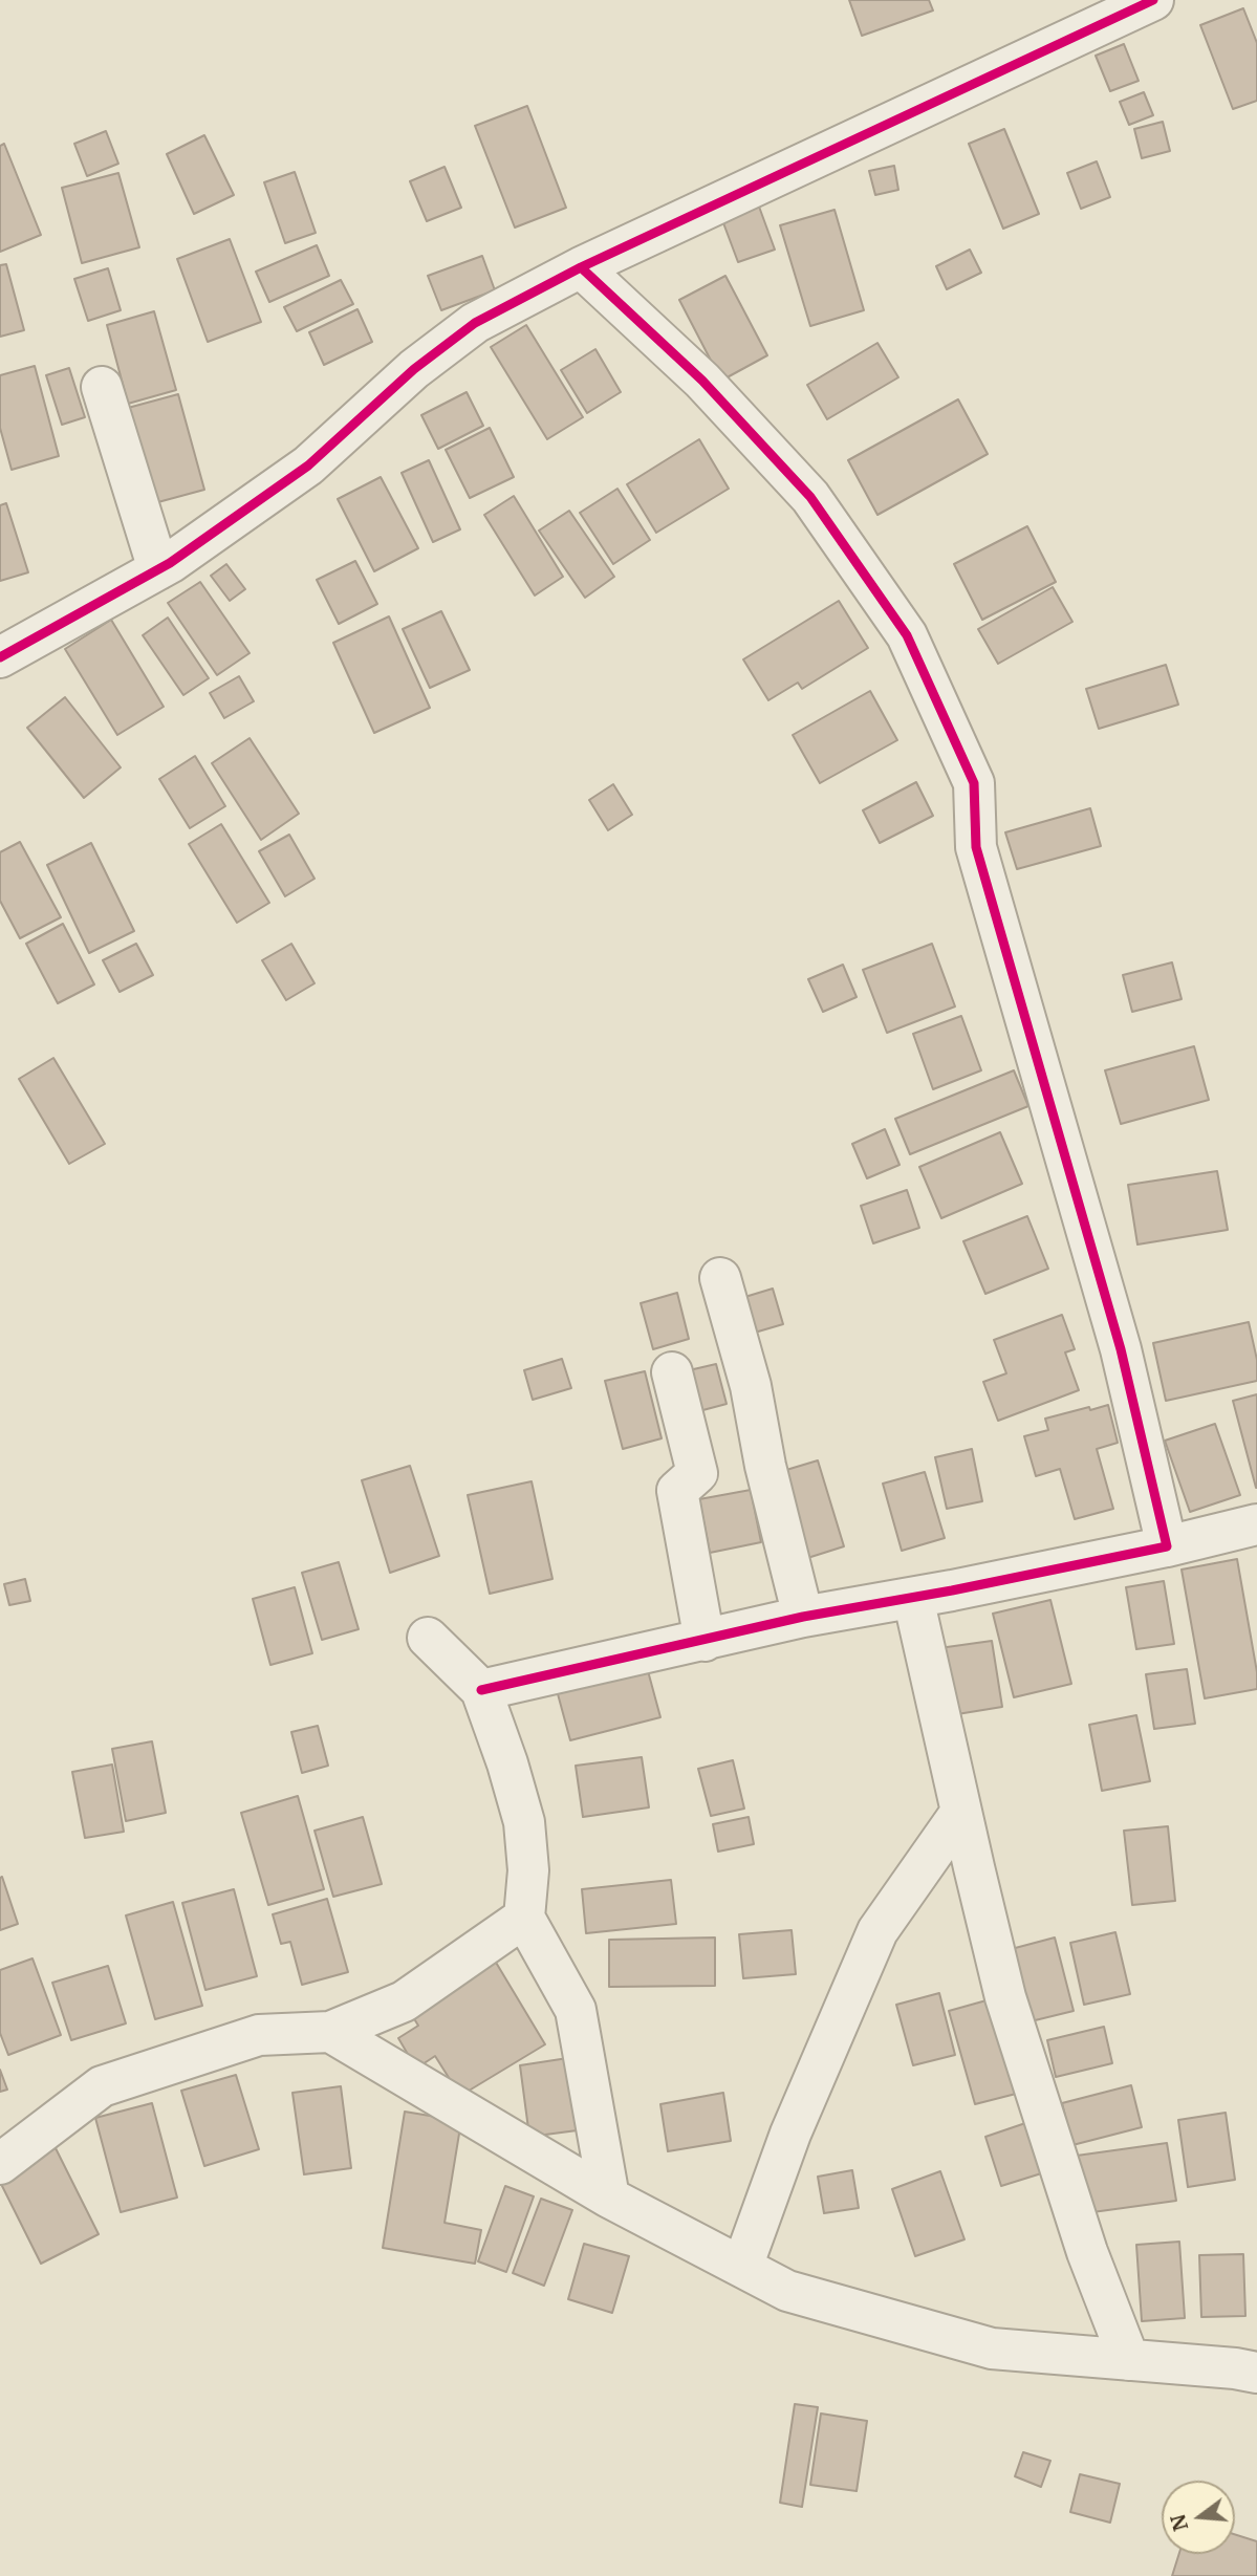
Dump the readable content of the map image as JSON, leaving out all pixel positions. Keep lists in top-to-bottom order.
{
  "north": "left"
}
